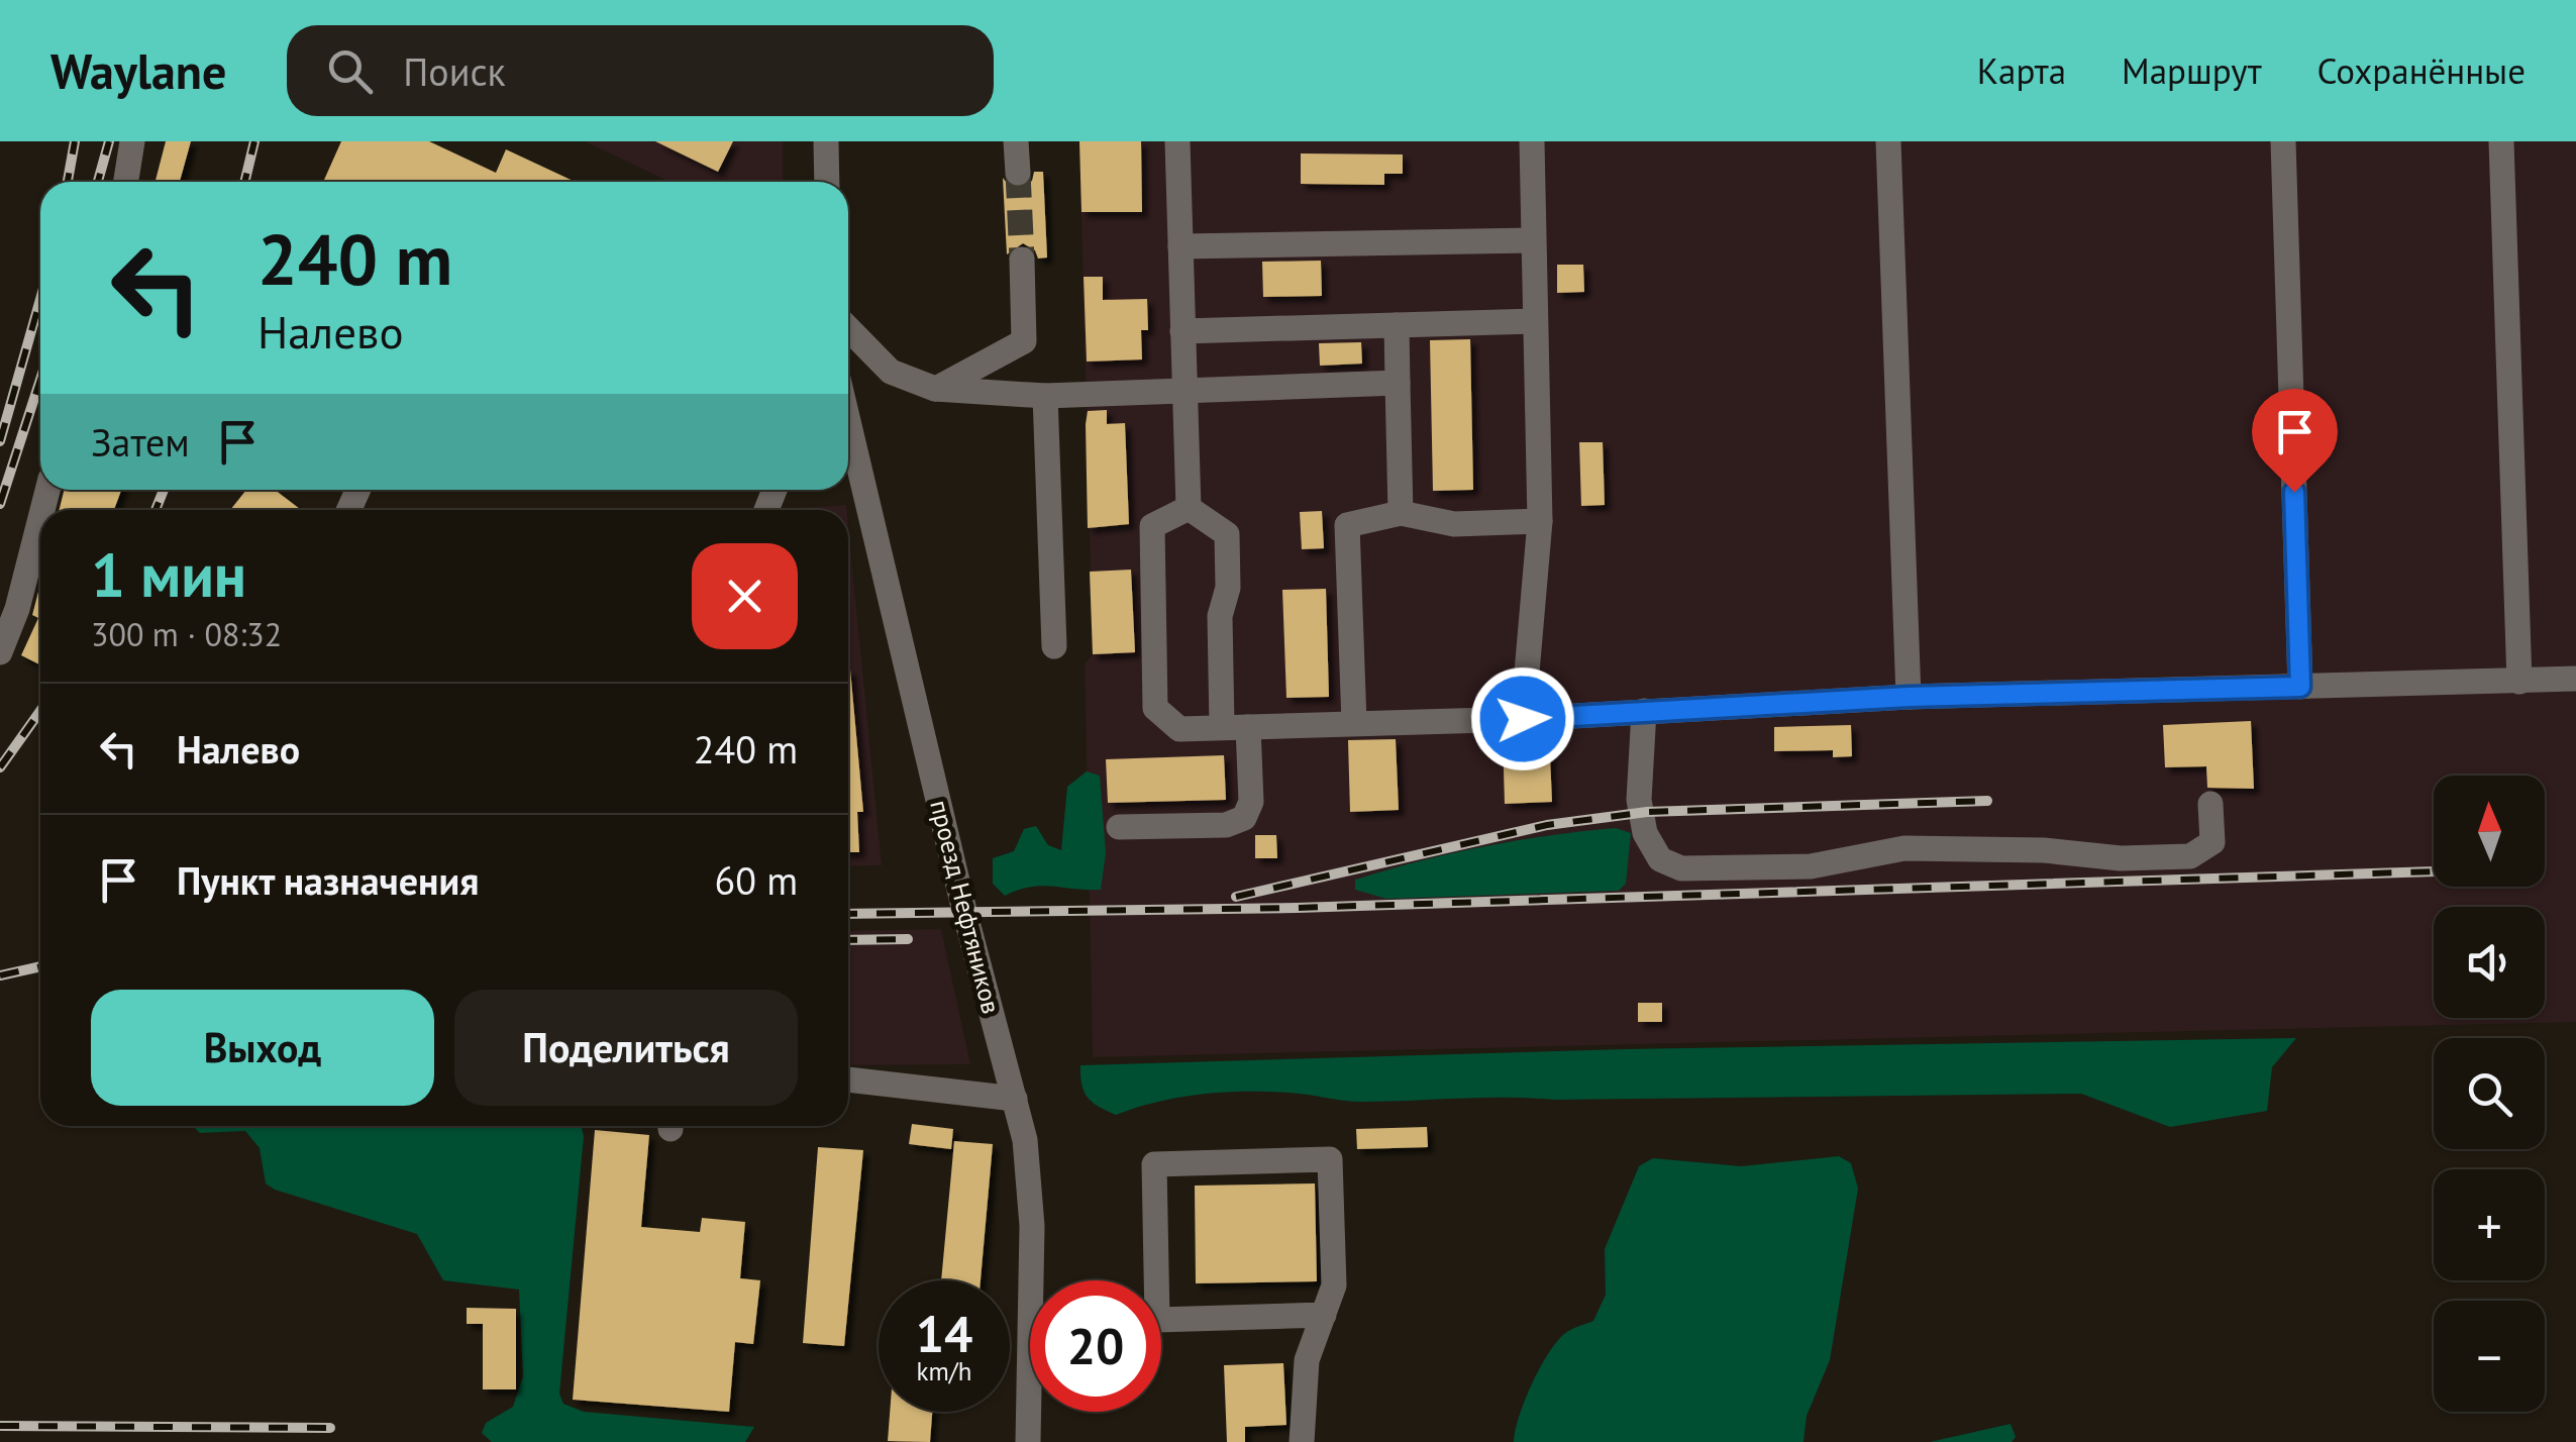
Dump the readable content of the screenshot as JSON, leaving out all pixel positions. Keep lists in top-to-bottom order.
{
  "streets": {
    "street": ["проезд Нефтяников"]
  },
  "north": "top",
  "page": {
    "header": "Waylane",
    "search": "Поиск",
    "nav": ["Карта", "Маршрут", "Сохранённые"],
    "turn": ["240 m", "Налево"],
    "then": "Затем",
    "heading": ["1 мин", "300 m · 08:32"],
    "list": [
      {
        "name": "Налево",
        "value": "240 m"
      },
      {
        "name": "Пункт назначения",
        "value": "60 m"
      }
    ],
    "map_buttons": ["+", "−"],
    "buttons": ["Выход", "Поделиться"],
    "speed": "14 km/h",
    "limit": "20"
  }
}
